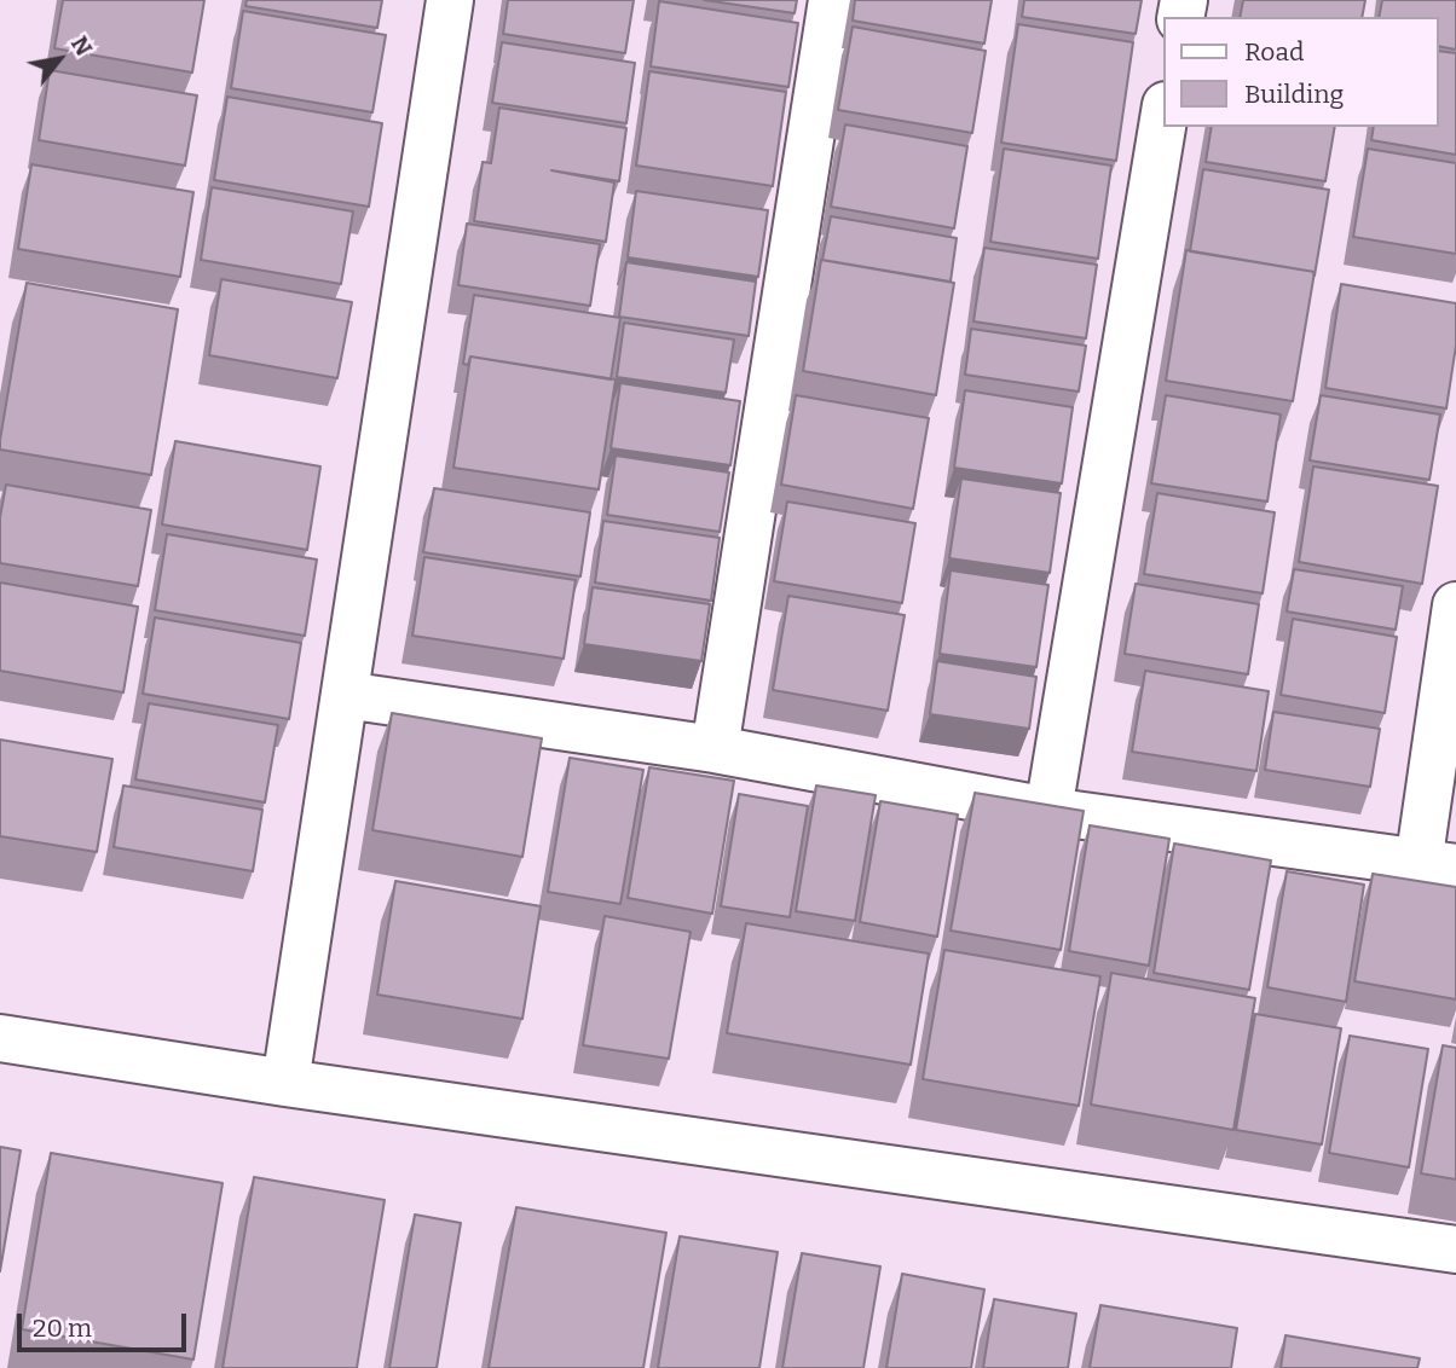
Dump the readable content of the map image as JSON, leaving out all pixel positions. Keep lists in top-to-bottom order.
{
  "legend": ["Road", "Building"],
  "scale_bar": "20 m",
  "north": "top right"
}
